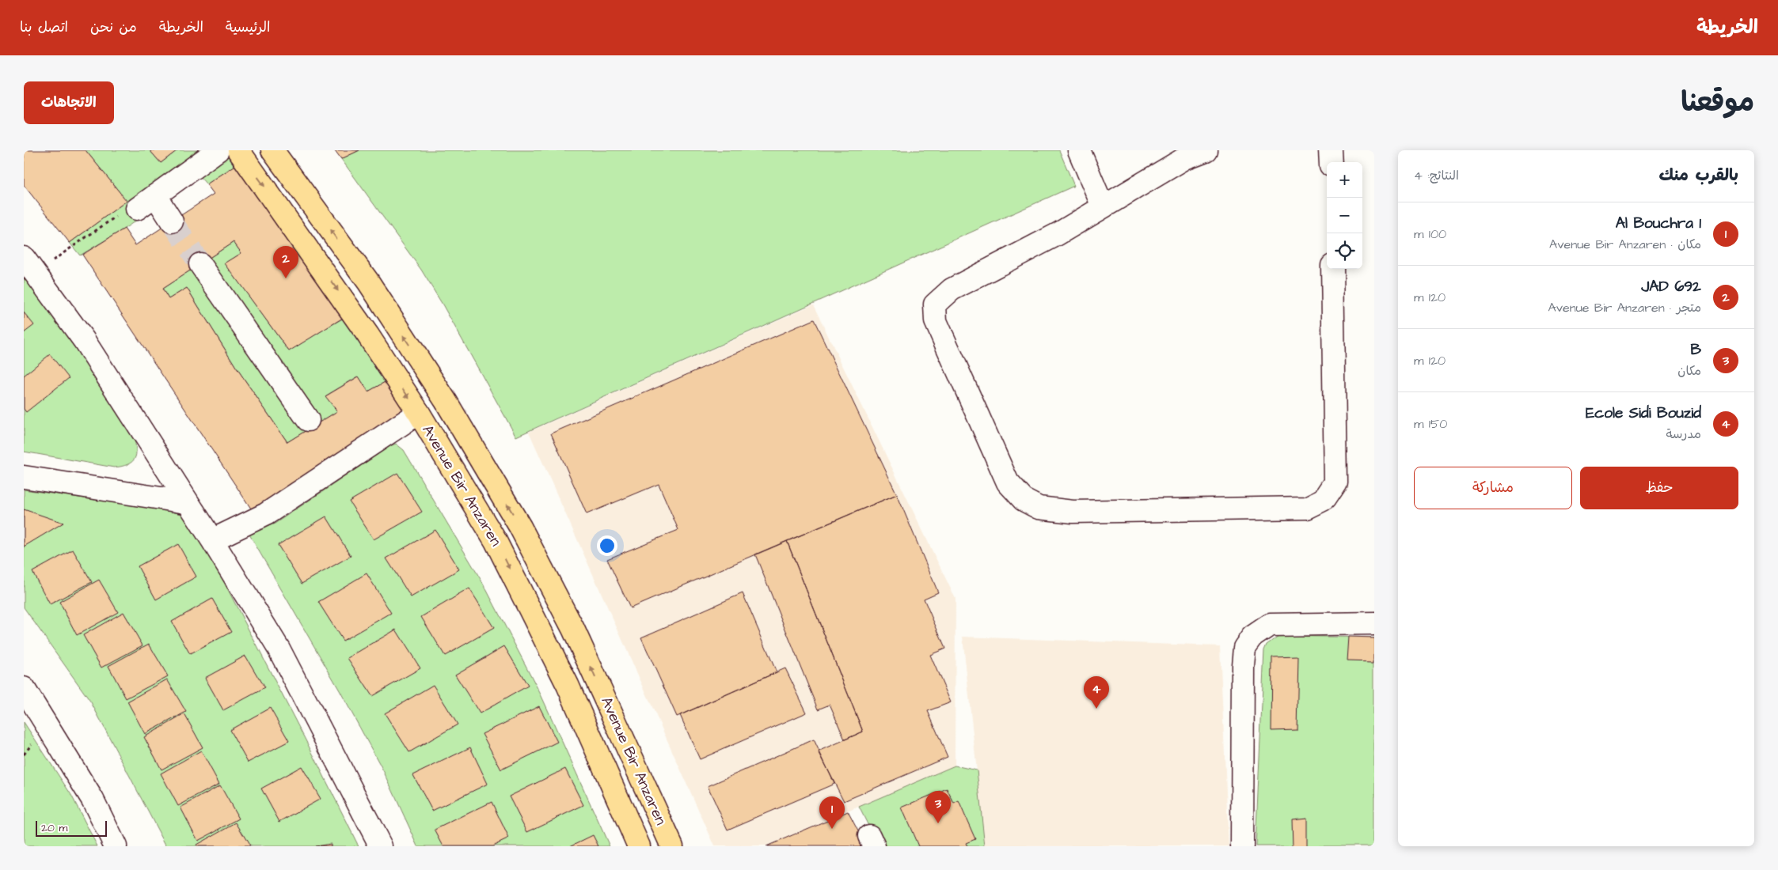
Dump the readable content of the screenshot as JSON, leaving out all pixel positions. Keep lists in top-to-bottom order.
{
  "streets": {
    "main road": ["Avenue Bir Anzaren"]
  },
  "scale_bar": "20 m",
  "page": {
    "header": "الخريطة",
    "nav": [
      "الرئيسية",
      "الخريطة",
      "من نحن",
      "اتصل بنا"
    ],
    "title": "موقعنا",
    "buttons": [
      "الاتجاهات",
      ["حفظ", "مشاركة"]
    ],
    "heading": ["بالقرب منك", "النتائج: 4"],
    "map_buttons": ["+", "−"],
    "list": [
      {
        "mark": "1",
        "name": "Al Bouchra 1",
        "note": "مكان · Avenue Bir Anzaren",
        "value": "100 m"
      },
      {
        "mark": "2",
        "name": "JAD 692",
        "note": "متجر · Avenue Bir Anzaren",
        "value": "120 m"
      },
      {
        "mark": "3",
        "name": "B",
        "note": "مكان",
        "value": "120 m"
      },
      {
        "mark": "4",
        "name": "Ecole Sidi Bouzid",
        "note": "مدرسة",
        "value": "150 m"
      }
    ],
    "pins": [
      "2",
      "4",
      "3",
      "1"
    ],
    "scale": "20 m"
  }
}
